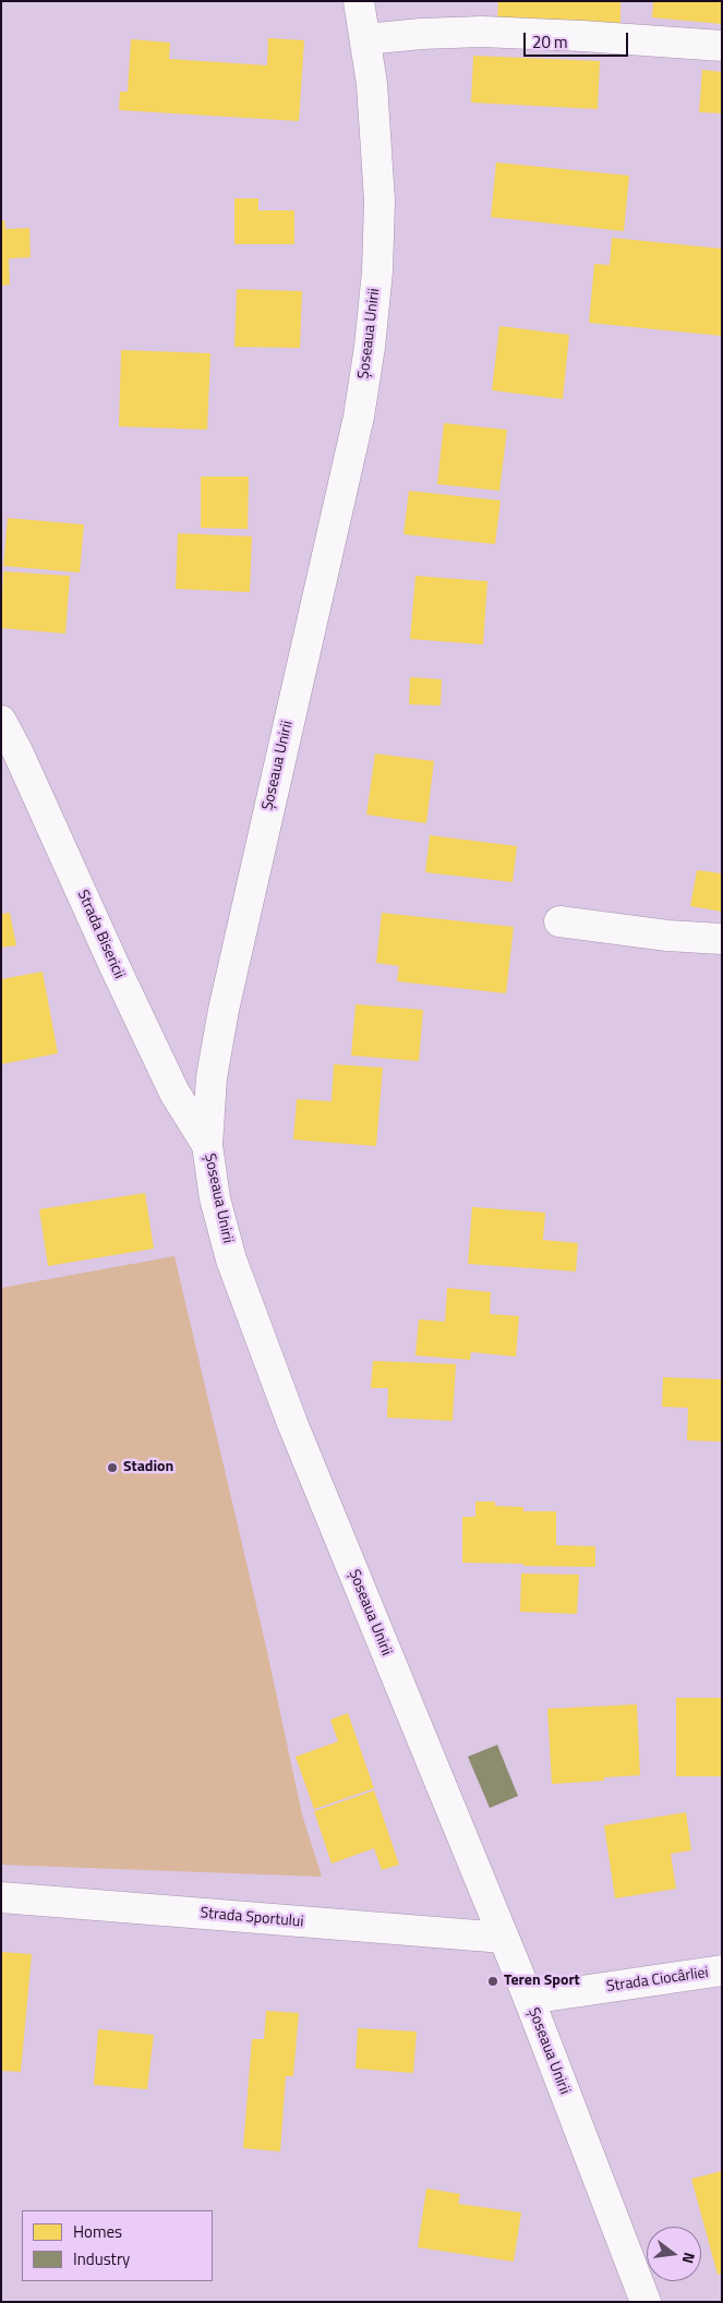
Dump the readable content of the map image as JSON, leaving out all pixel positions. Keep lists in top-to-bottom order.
{
  "streets": {
    "main road": [
      "Șoseaua Unirii",
      "Strada Bisericii",
      "Strada Sportului",
      "Strada Ciocârliei"
    ]
  },
  "crossings": [
    ["Șoseaua Unirii", "Strada Bisericii"],
    ["Șoseaua Unirii", "Strada Sportului"],
    ["Șoseaua Unirii", "Strada Ciocârliei"]
  ],
  "places": ["Stadion", "Teren Sport"],
  "legend": ["Homes", "Industry"],
  "scale_bar": "20 m",
  "north": "right"
}
